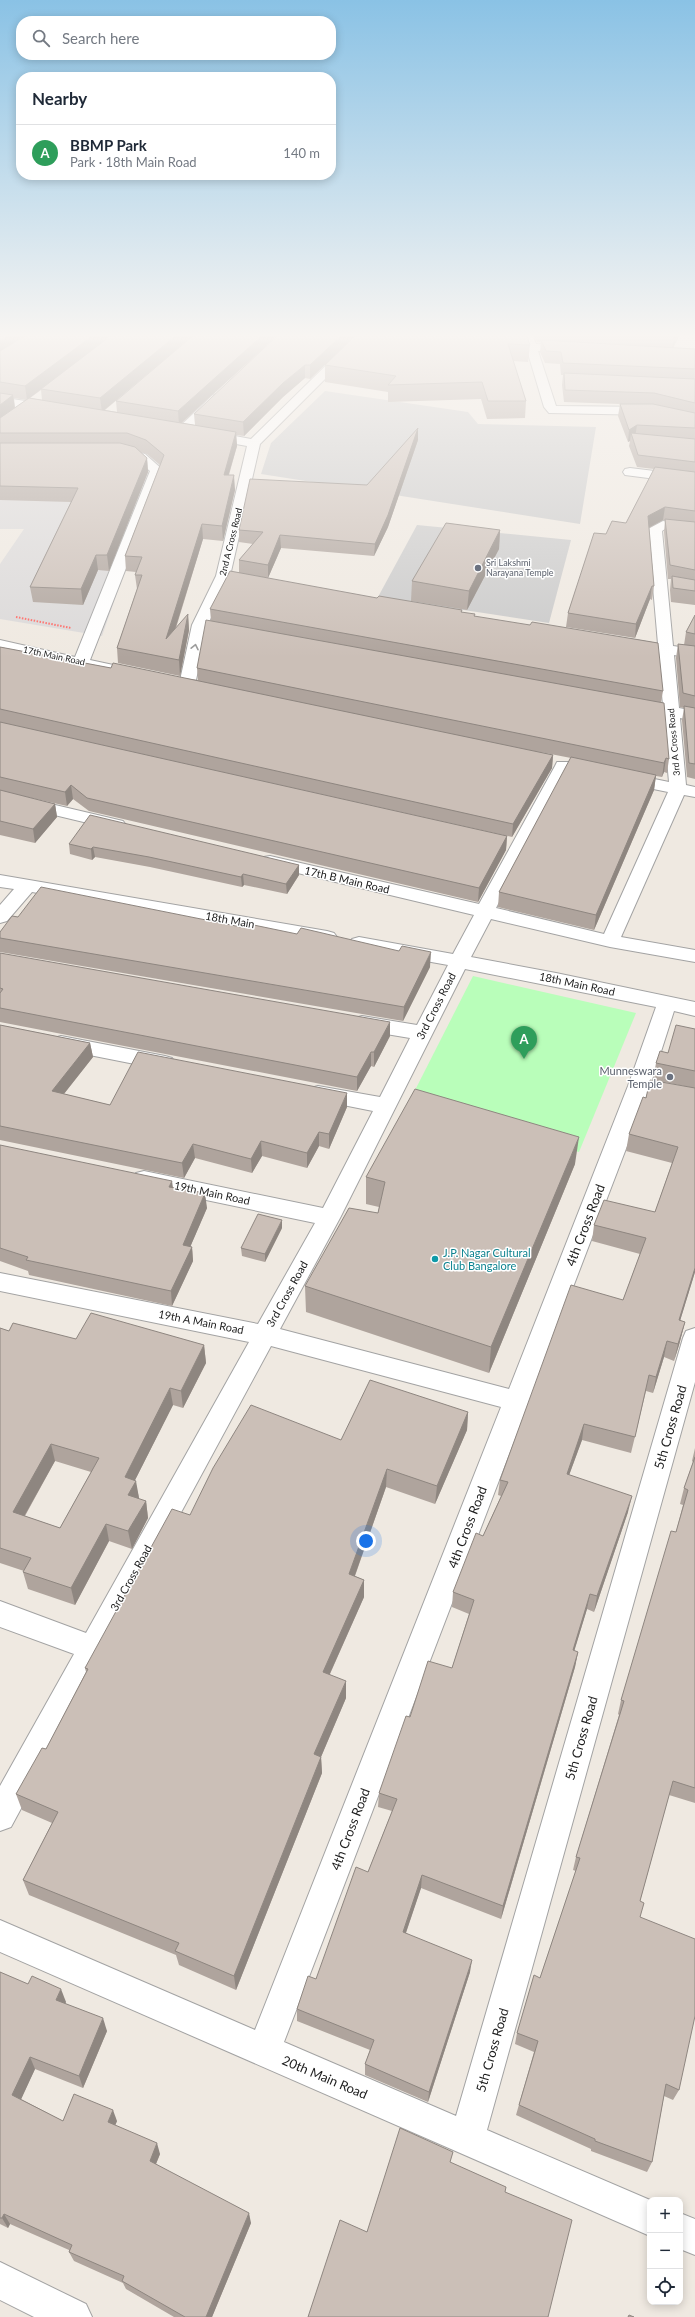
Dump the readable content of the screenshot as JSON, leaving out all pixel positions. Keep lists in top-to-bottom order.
{
  "streets": {
    "street": [
      "2nd A Cross Road",
      "17th Main Road",
      "3rd A Cross Road",
      "17th B Main Road",
      "18th Main",
      "18th Main Road",
      "3rd Cross Road",
      "19th Main Road",
      "4th Cross Road",
      "19th A Main Road",
      "5th Cross Road",
      "20th Main Road"
    ]
  },
  "crossings": [
    ["3rd A Cross Road", "17th B Main Road"],
    ["17th B Main Road", "3rd Cross Road"],
    ["18th Main", "18th Main Road"],
    ["18th Main", "3rd Cross Road"],
    ["18th Main Road", "3rd Cross Road"],
    ["18th Main Road", "4th Cross Road"],
    ["3rd Cross Road", "19th Main Road"],
    ["3rd Cross Road", "19th A Main Road"],
    ["4th Cross Road", "19th A Main Road"],
    ["4th Cross Road", "20th Main Road"],
    ["5th Cross Road", "20th Main Road"]
  ],
  "places": ["Sri Lakshmi Narayana Temple", "Munneswara Temple", "J.P. Nagar Cultural Club Bangalore"],
  "page": {
    "search": "Search here",
    "heading": "Nearby",
    "list": [
      {
        "mark": "A",
        "name": "BBMP Park",
        "note": "Park · 18th Main Road",
        "value": "140 m"
      }
    ],
    "pins": "A",
    "map_buttons": ["+", "−"]
  }
}
